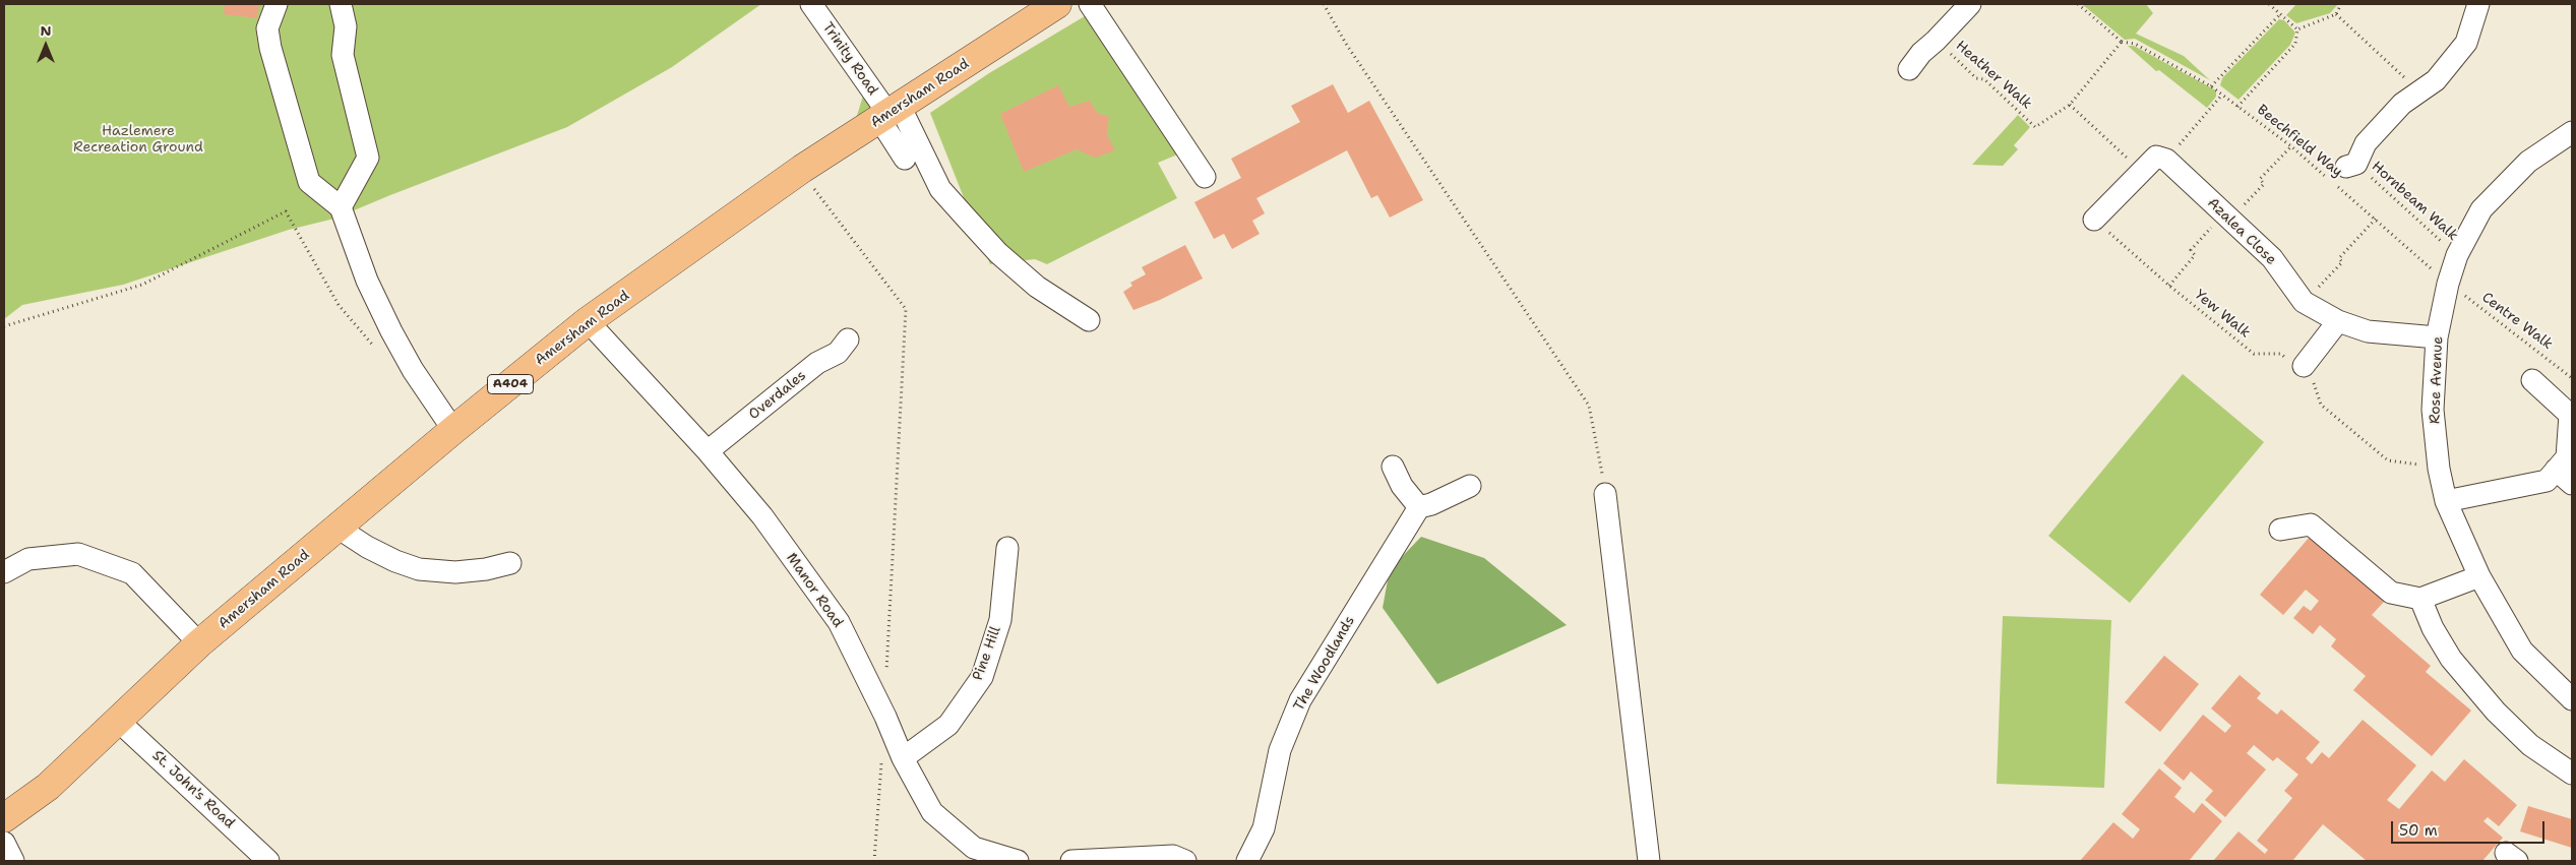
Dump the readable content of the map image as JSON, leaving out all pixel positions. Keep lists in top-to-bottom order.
{
  "streets": {
    "main road": ["Amersham Road", "A404"],
    "street": [
      "Trinity Road",
      "Azalea Close",
      "Rose Avenue",
      "Overdales",
      "Manor Road",
      "Pine Hill",
      "The Woodlands",
      "St. John's Road"
    ],
    "path": [
      "Heather Walk",
      "Beechfield Way",
      "Hornbeam Walk",
      "Yew Walk",
      "Centre Walk"
    ]
  },
  "crossings": [
    ["Trinity Road", "Amersham Road"],
    ["Heather Walk", "Beechfield Way"],
    ["Amersham Road", "Manor Road"],
    ["Amersham Road", "St. John's Road"],
    ["Beechfield Way", "Hornbeam Walk"],
    ["Beechfield Way", "Centre Walk"],
    ["Beechfield Way", "Rose Avenue"],
    ["Hornbeam Walk", "Rose Avenue"],
    ["Azalea Close", "Rose Avenue"],
    ["Centre Walk", "Rose Avenue"],
    ["Overdales", "Manor Road"],
    ["Manor Road", "Pine Hill"]
  ],
  "parks": ["Hazlemere Recreation Ground"],
  "scale_bar": "50 m",
  "north": "top"
}
